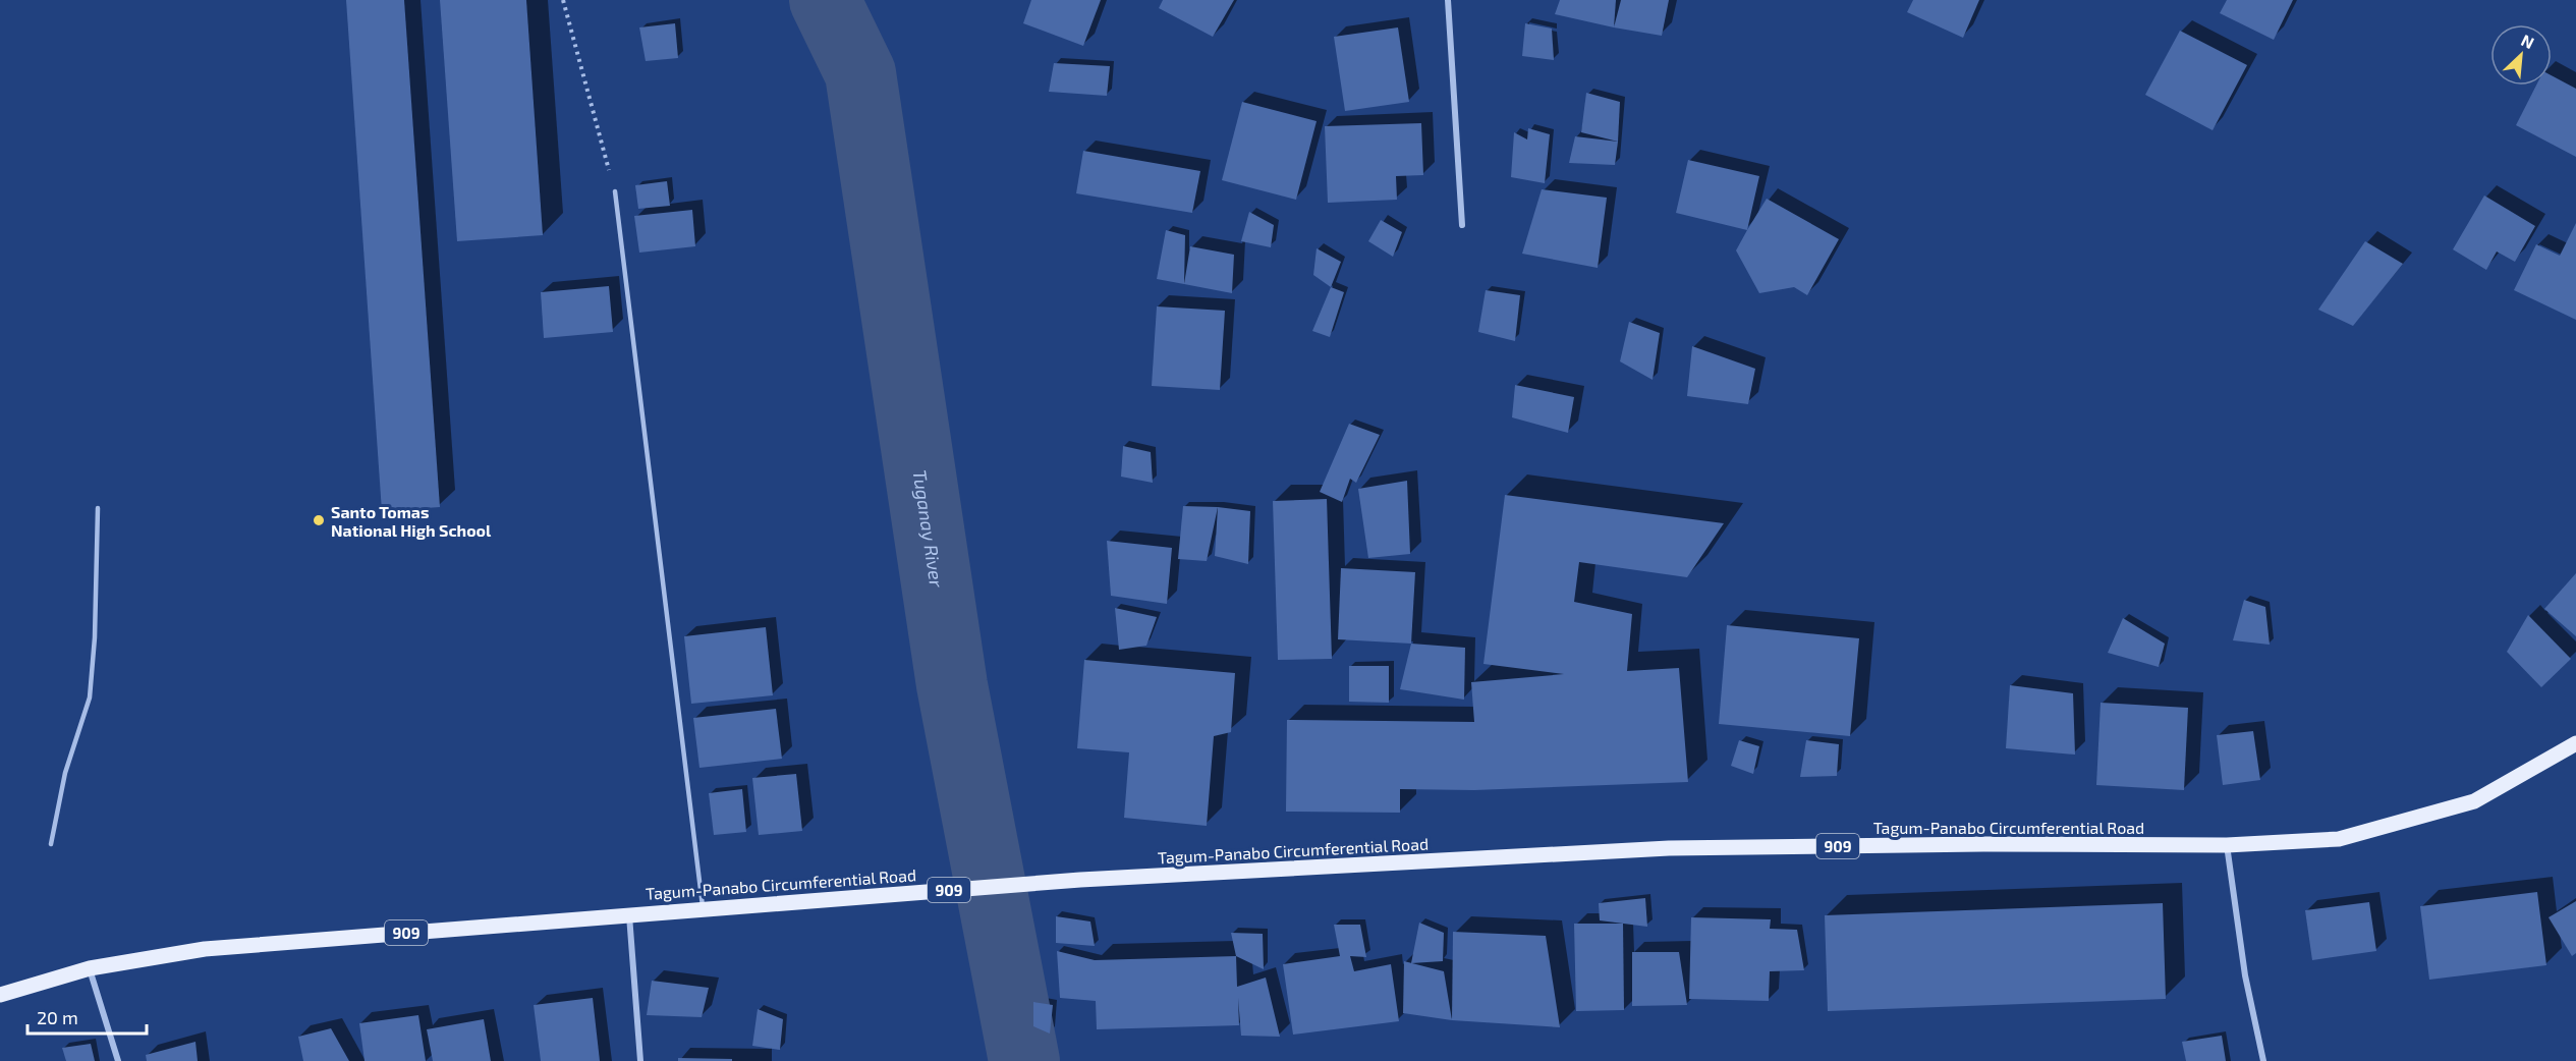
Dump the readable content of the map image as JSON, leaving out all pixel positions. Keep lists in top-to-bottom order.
{
  "streets": {
    "main road": ["Tagum-Panabo Circumferential Road", "909"]
  },
  "water": ["Tuganay River"],
  "places": ["Santo Tomas National High School"],
  "scale_bar": "20 m",
  "north": "top right"
}
